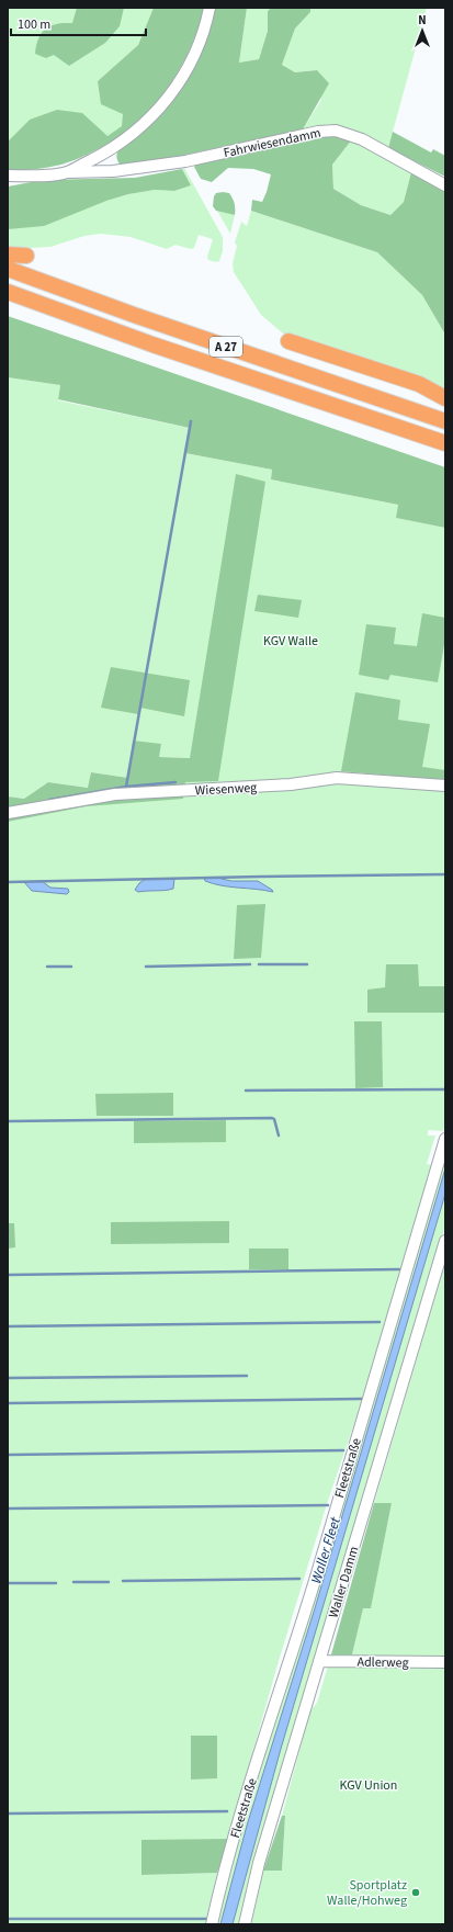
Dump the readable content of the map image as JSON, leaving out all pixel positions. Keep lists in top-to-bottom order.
{
  "streets": {
    "highway": ["A 27"],
    "street": [
      "Fahrwiesendamm",
      "Wiesenweg",
      "Fleetstraße",
      "Waller Damm",
      "Adlerweg"
    ]
  },
  "crossings": [
    ["Waller Damm", "Adlerweg"]
  ],
  "water": ["Waller Fleet"],
  "parks": ["KGV Walle", "KGV Union"],
  "places": ["Sportplatz Walle/Hohweg"],
  "scale_bar": "100 m",
  "north": "top"
}
